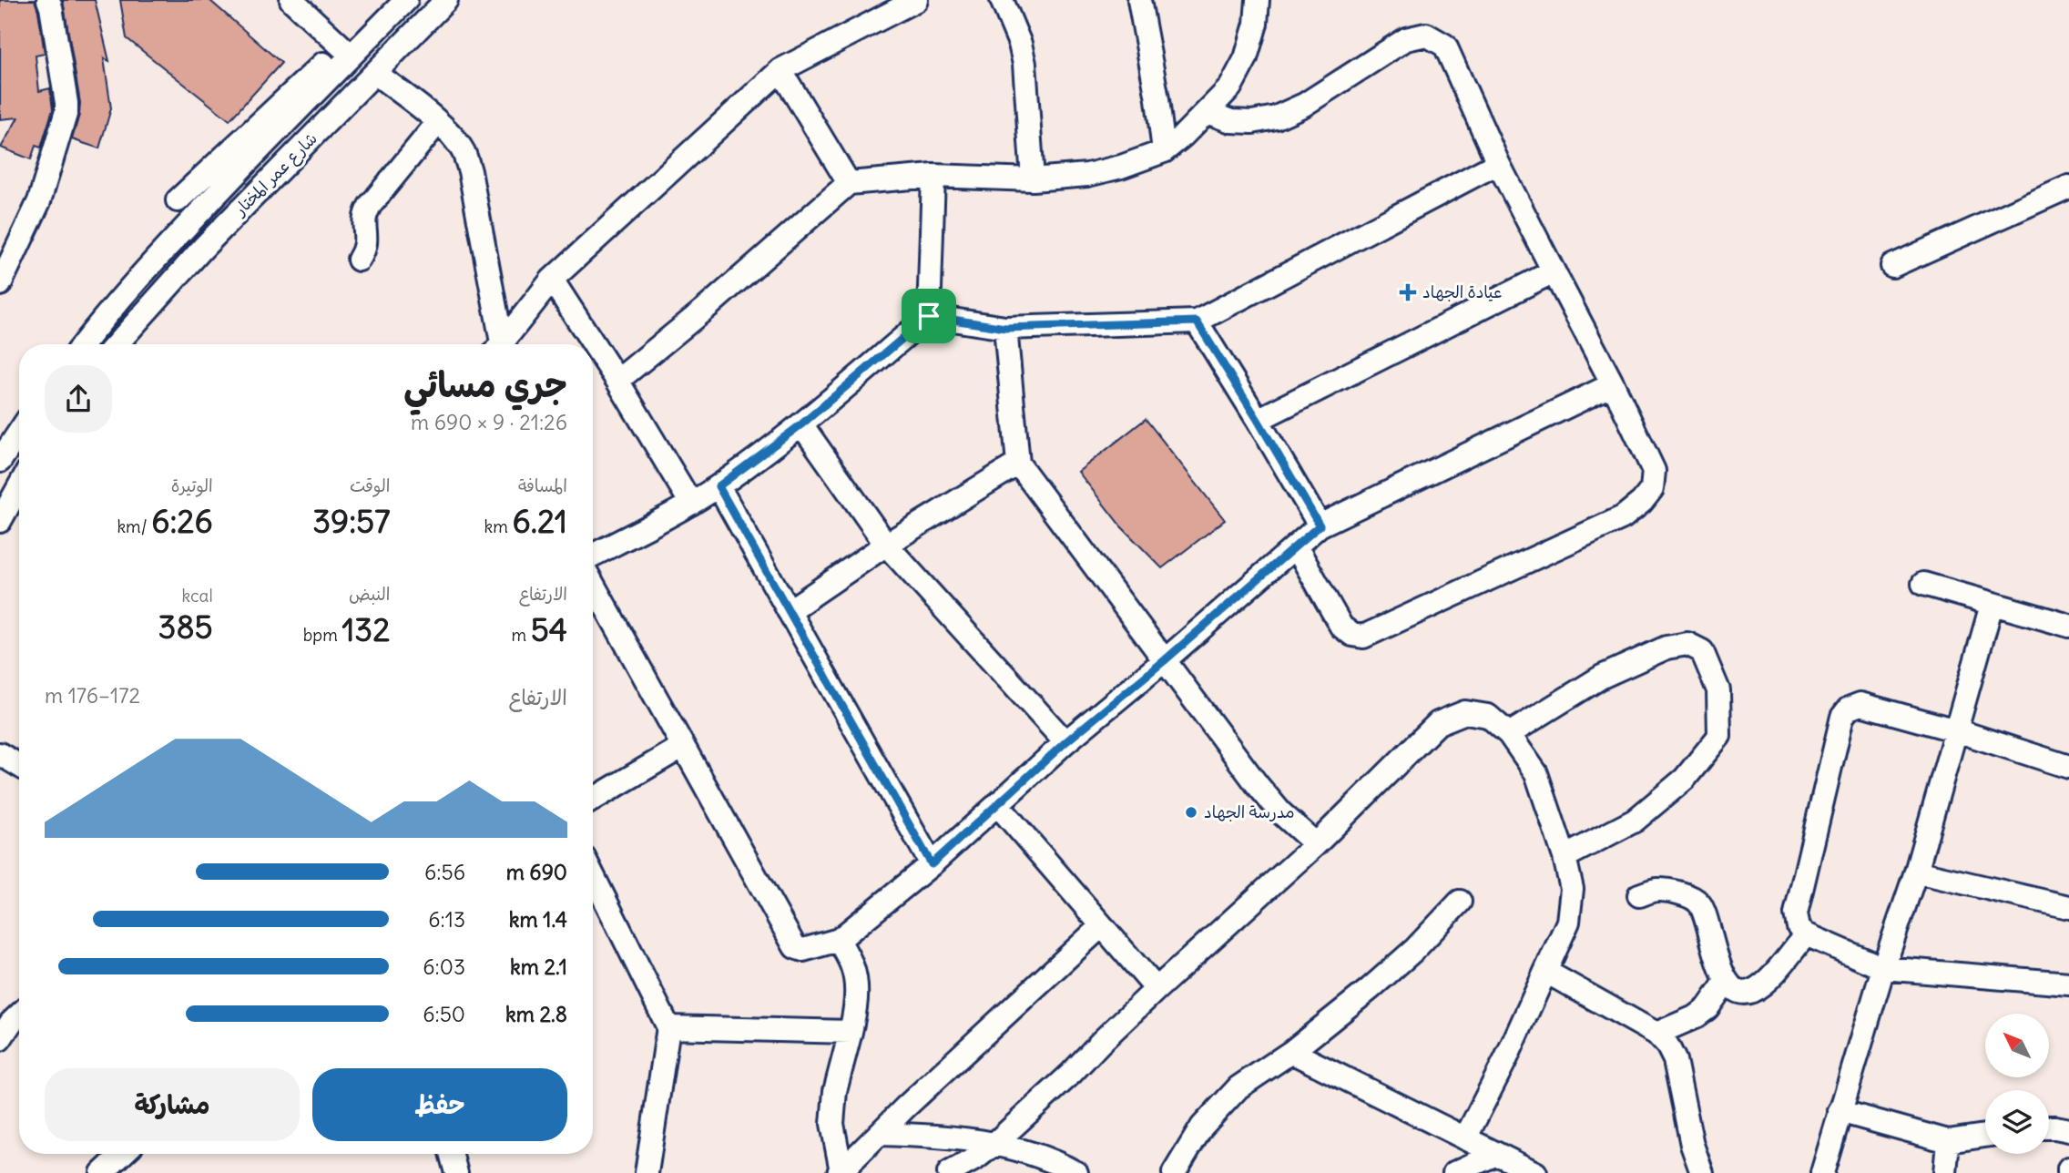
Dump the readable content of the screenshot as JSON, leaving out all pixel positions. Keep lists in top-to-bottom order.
{
  "streets": {
    "street": ["شارع عمر المختار"]
  },
  "places": {
    "health": ["عيادة الجهاد"],
    "other": ["مدرسة الجهاد"]
  },
  "north": "top left",
  "page": {
    "heading": ["جري مسائي", "21:26 · 9 × 690 m"],
    "stats": [
      ["المسافة", "6.21 km"],
      ["الوقت", "39:57"],
      ["الوتيرة", "6:26 /km"],
      ["الارتفاع", "54 m"],
      ["النبض", "132 bpm"],
      ["kcal", "385"]
    ],
    "chart": ["الارتفاع", "172–176 m"],
    "list": [
      {
        "name": "690 m",
        "note": "6:56"
      },
      {
        "name": "1.4 km",
        "note": "6:13"
      },
      {
        "name": "2.1 km",
        "note": "6:03"
      },
      {
        "name": "2.8 km",
        "note": "6:50"
      }
    ],
    "buttons": ["حفظ", "مشاركة"]
  }
}
